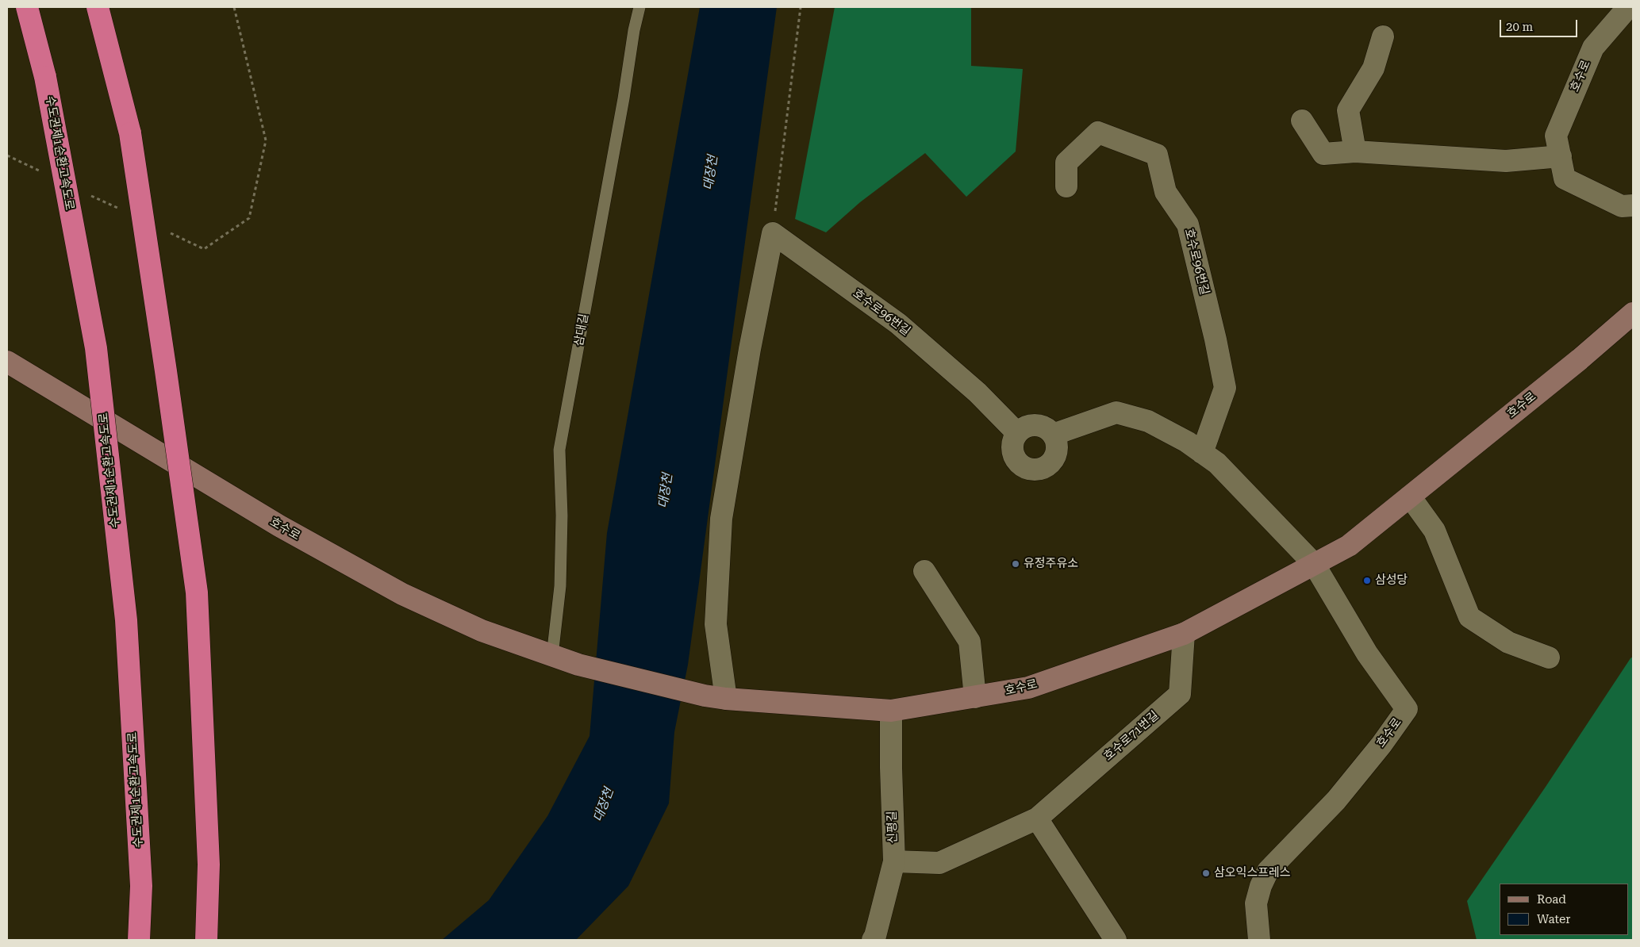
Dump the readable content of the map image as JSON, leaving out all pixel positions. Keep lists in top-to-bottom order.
{
  "streets": {
    "highway": ["수도권제1순환고속도로"],
    "main road": ["호수로"],
    "street": ["호수로96번길", "호수로71번길", "신평길"],
    "lane": ["삼대길"]
  },
  "crossings": [
    ["호수로", "삼대길"],
    ["호수로", "호수로71번길"],
    ["호수로", "신평길"],
    ["호수로71번길", "신평길"]
  ],
  "water": ["대장천"],
  "places": ["유정주유소", "삼성당", "삼오익스프레스"],
  "legend": ["Road", "Water"],
  "scale_bar": "20 m"
}
